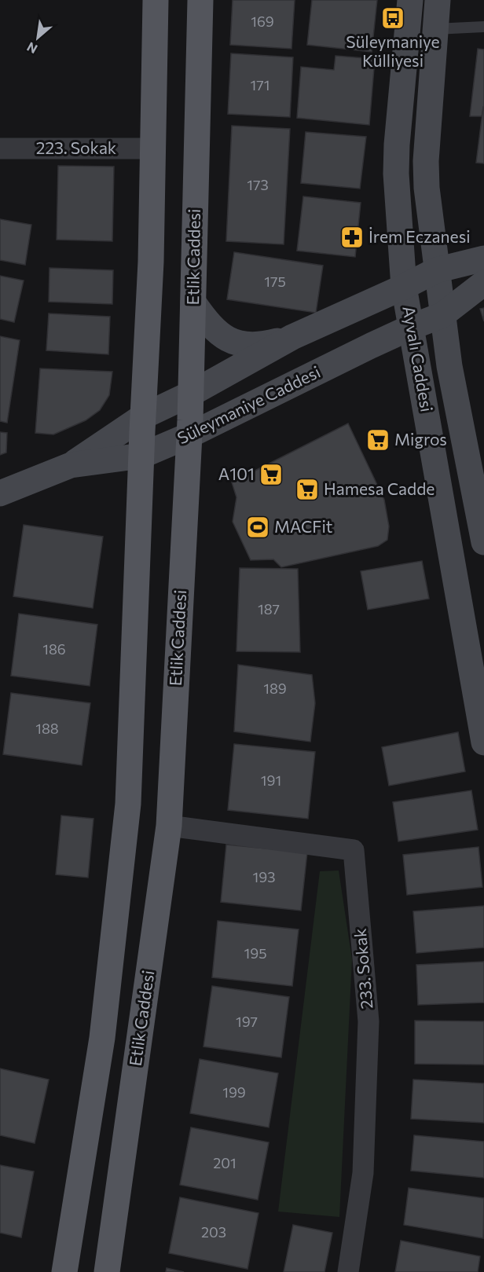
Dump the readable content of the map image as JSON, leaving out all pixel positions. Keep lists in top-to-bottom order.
{
  "streets": {
    "main road": ["Etlik Caddesi", "Ayvalı Caddesi", "Süleymaniye Caddesi"],
    "street": ["223. Sokak", "233. Sokak"]
  },
  "crossings": [
    ["Etlik Caddesi", "Süleymaniye Caddesi"],
    ["Etlik Caddesi", "233. Sokak"],
    ["Ayvalı Caddesi", "Süleymaniye Caddesi"]
  ],
  "places": {
    "bus stop": ["Süleymaniye Külliyesi"],
    "pharmacy": ["İrem Eczanesi"],
    "supermarket": ["Migros", "A101", "Hamesa Cadde"],
    "sports": ["MACFit"]
  },
  "house_numbers": [
    "169",
    "171",
    "173",
    "175",
    "187",
    "186",
    "189",
    "188",
    "191",
    "193",
    "195",
    "197",
    "199",
    "201",
    "203"
  ],
  "north": "bottom left"
}
